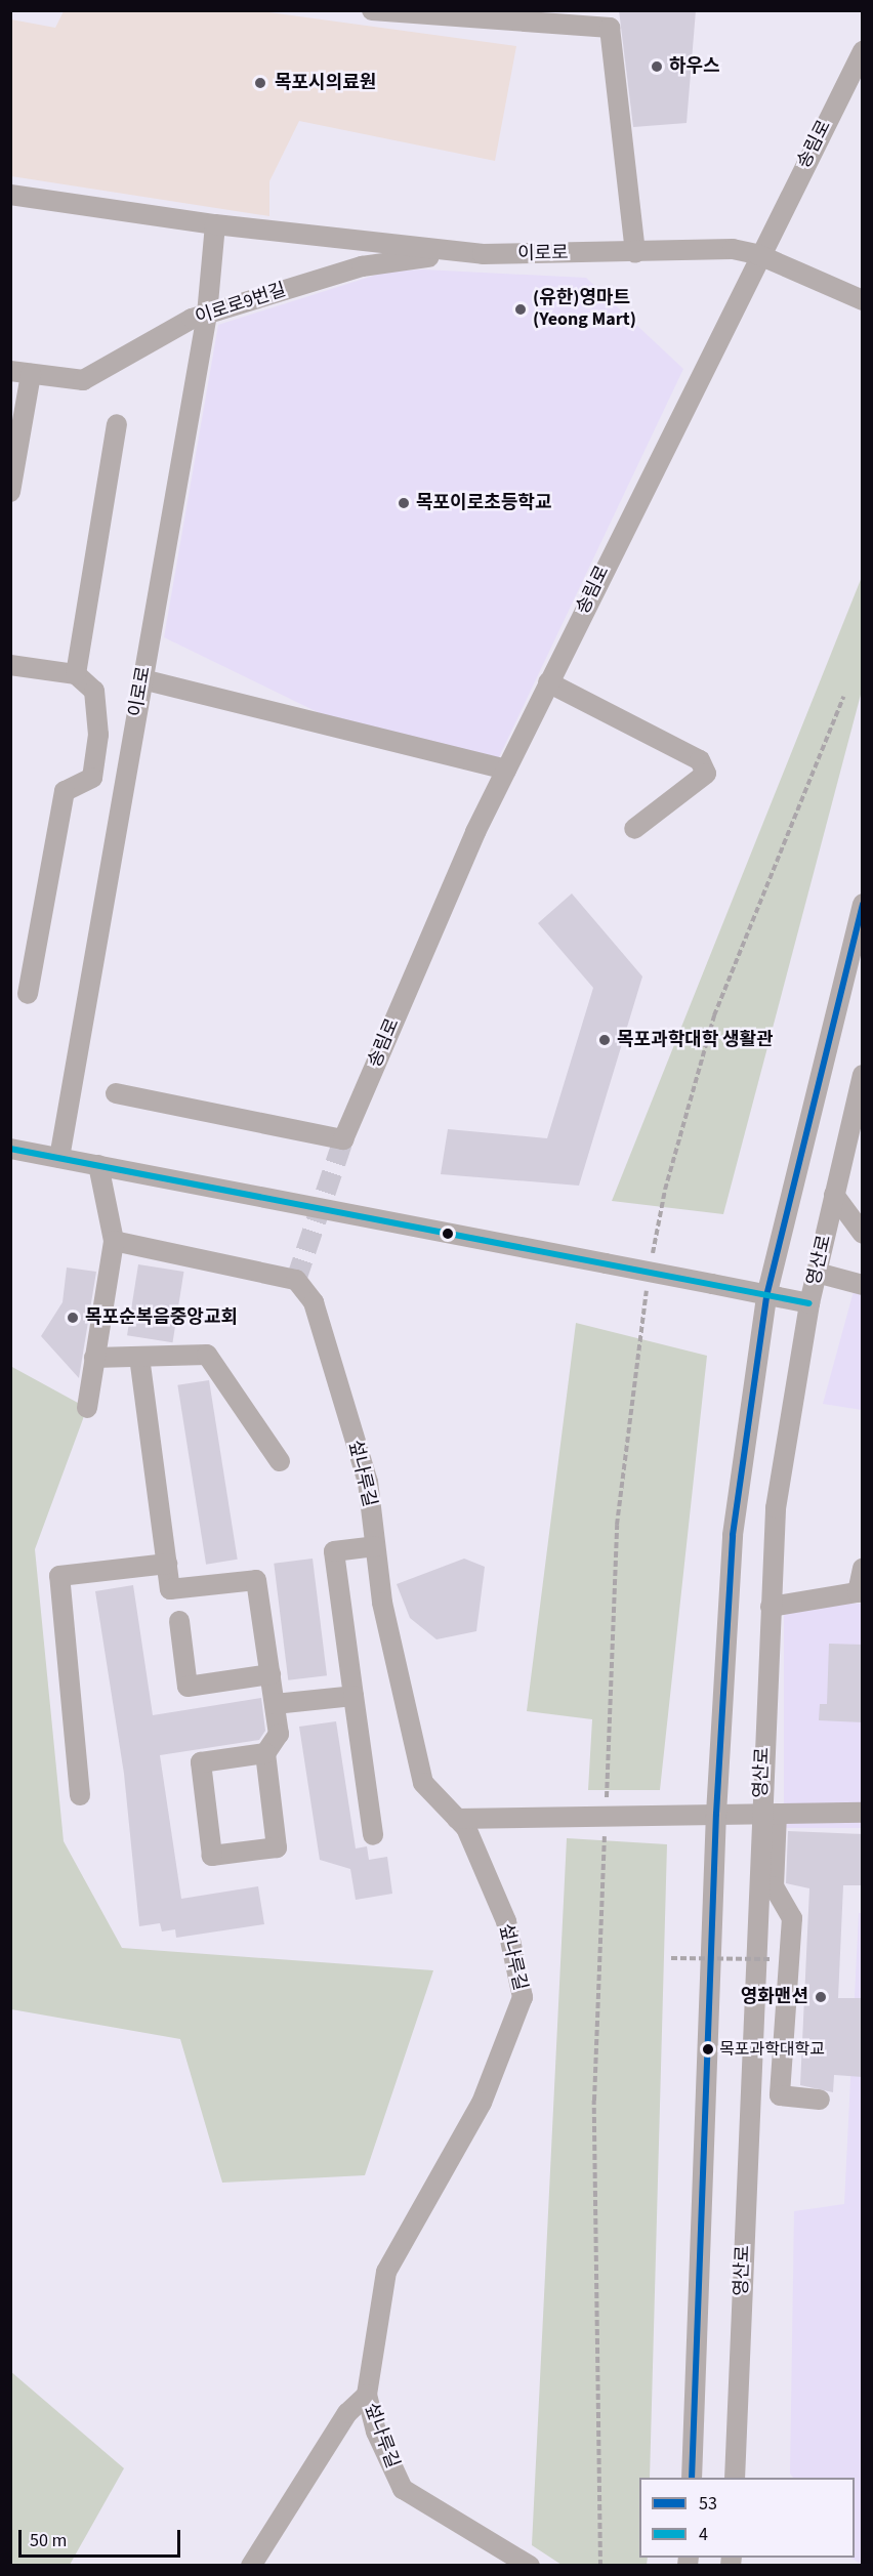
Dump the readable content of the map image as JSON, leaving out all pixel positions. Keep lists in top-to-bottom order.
{
  "streets": {
    "street": [
      "송림로",
      "이로로",
      "이로로9번길",
      "영산로",
      "섶나루길"
    ]
  },
  "crossings": [
    ["송림로", "이로로"],
    ["이로로", "이로로9번길"]
  ],
  "places": [
    "하우스",
    "목포시의료원",
    "(유한)영마트 (Yeong Mart)",
    "목포이로초등학교",
    "목포과학대학 생활관",
    "목포순복음중앙교회",
    "영화맨션",
    "목포과학대학교"
  ],
  "lines": ["transit line 53", "transit line 4"],
  "legend": ["53", "4"],
  "scale_bar": "50 m"
}
